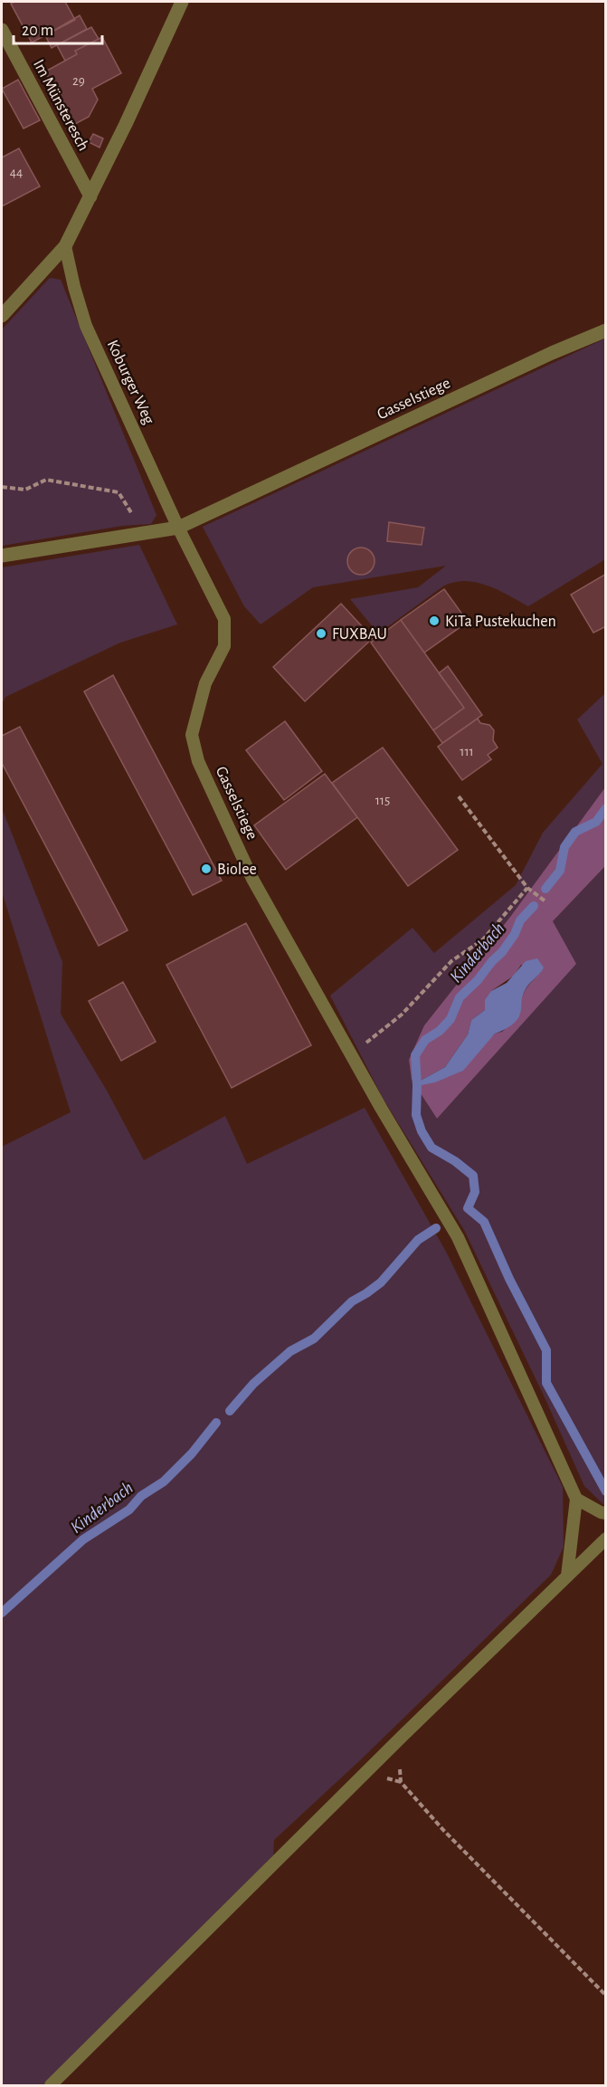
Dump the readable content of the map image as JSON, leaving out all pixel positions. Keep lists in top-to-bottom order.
{
  "streets": {
    "street": ["Im Münsteresch", "Gasselstiege"],
    "lane": ["Koburger Weg"]
  },
  "crossings": [
    ["Koburger Weg", "Gasselstiege"]
  ],
  "water": ["Kinderbach"],
  "places": ["KiTa Pustekuchen", "FUXBAU", "Biolee"],
  "house_numbers": [
    "29",
    "44",
    "111",
    "115"
  ],
  "scale_bar": "20 m"
}
